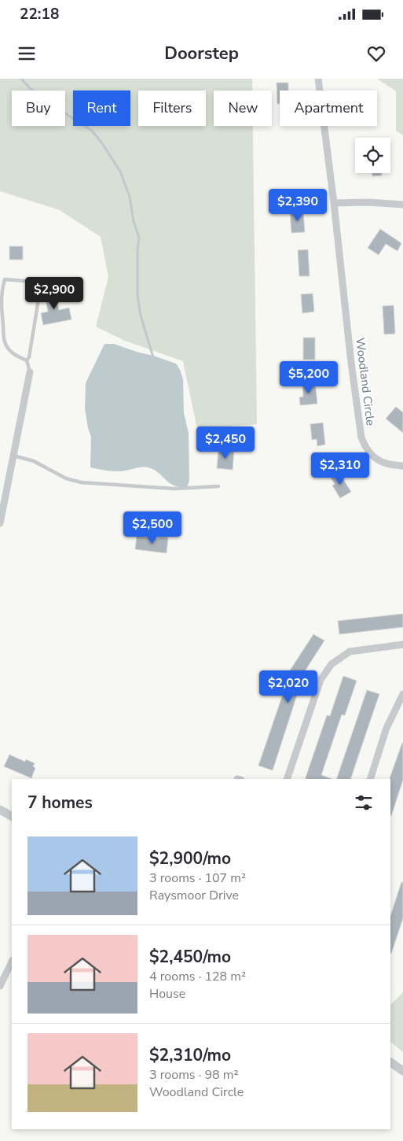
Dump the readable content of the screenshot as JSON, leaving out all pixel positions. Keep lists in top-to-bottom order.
{
  "streets": {
    "street": ["Woodland Circle"]
  },
  "page": {
    "status": "22:18",
    "header": "Doorstep",
    "chip": [
      "Buy",
      "Rent",
      "Filters",
      "New",
      "Apartment"
    ],
    "price": [
      "$2,390",
      "$2,900",
      "$5,200",
      "$2,450",
      "$2,310",
      "$2,500",
      "$2,020"
    ],
    "heading": "7 homes",
    "list": [
      {
        "name": "$2,900/mo",
        "note": "3 rooms · 107 m² · Raysmoor Drive"
      },
      {
        "name": "$2,450/mo",
        "note": "4 rooms · 128 m² · House"
      },
      {
        "name": "$2,310/mo",
        "note": "3 rooms · 98 m² · Woodland Circle"
      }
    ]
  }
}
